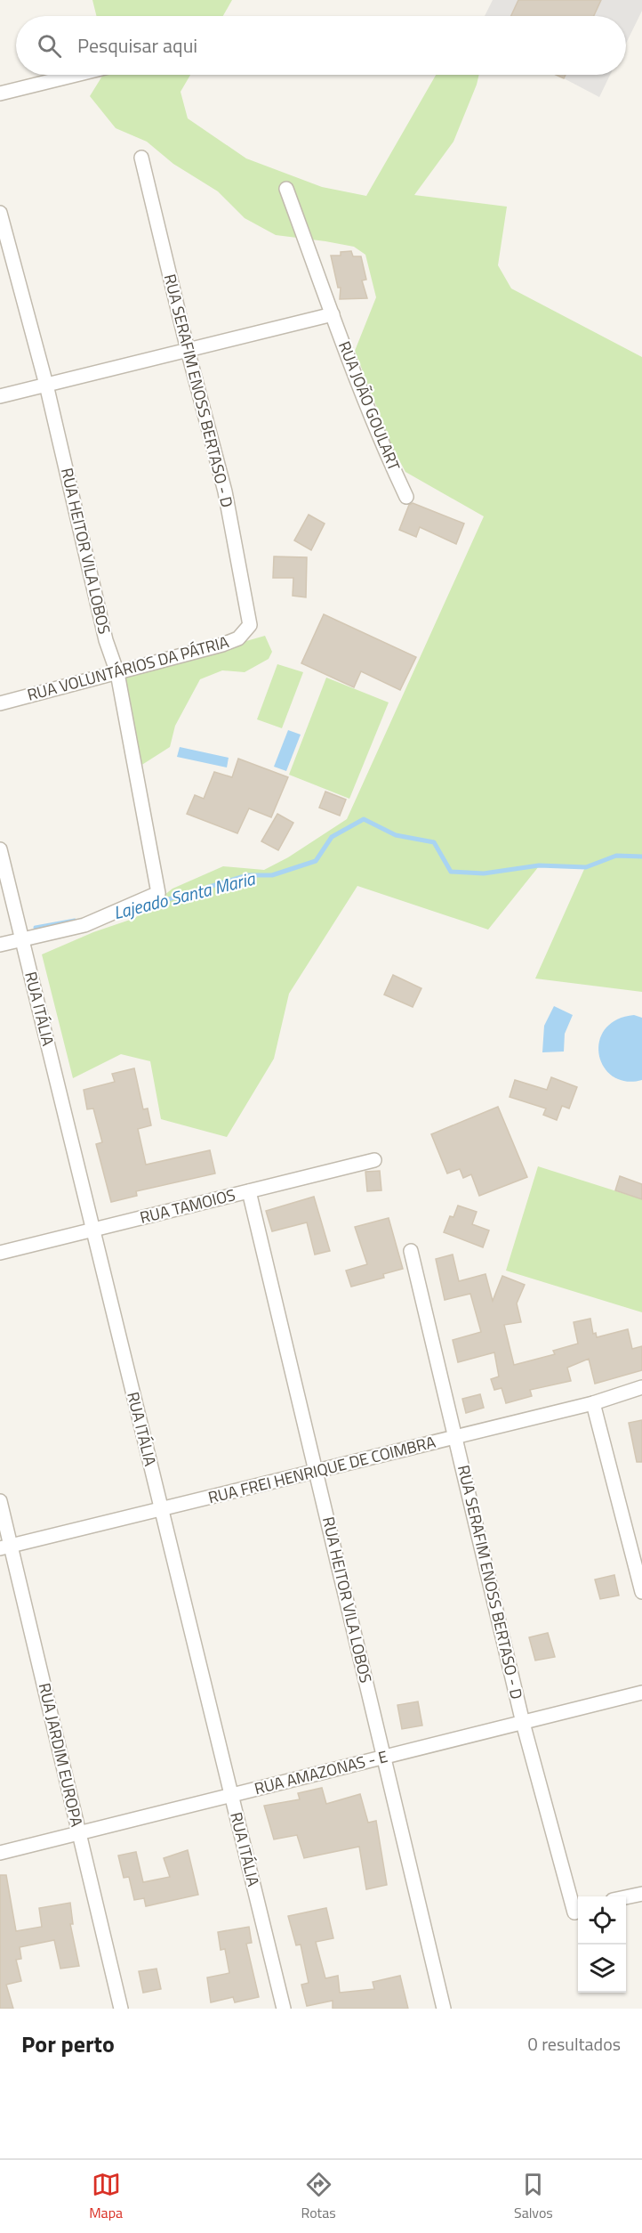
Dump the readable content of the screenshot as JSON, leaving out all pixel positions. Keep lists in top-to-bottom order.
{
  "streets": {
    "street": [
      "RUA SERAFIM ENOSS BERTASO - D",
      "RUA JOÃO GOULART",
      "RUA HEITOR VILA LOBOS",
      "RUA VOLUNTÁRIOS DA PÁTRIA",
      "RUA ITÁLIA",
      "RUA TAMOIOS",
      "RUA FREI HENRIQUE DE COIMBRA",
      "RUA JARDIM EUROPA",
      "RUA AMAZONAS - E"
    ]
  },
  "crossings": [
    ["RUA SERAFIM ENOSS BERTASO - D", "RUA VOLUNTÁRIOS DA PÁTRIA"],
    ["RUA SERAFIM ENOSS BERTASO - D", "RUA FREI HENRIQUE DE COIMBRA"],
    ["RUA SERAFIM ENOSS BERTASO - D", "RUA AMAZONAS - E"],
    ["RUA HEITOR VILA LOBOS", "RUA VOLUNTÁRIOS DA PÁTRIA"],
    ["RUA HEITOR VILA LOBOS", "RUA ITÁLIA"],
    ["RUA HEITOR VILA LOBOS", "RUA TAMOIOS"],
    ["RUA HEITOR VILA LOBOS", "RUA FREI HENRIQUE DE COIMBRA"],
    ["RUA HEITOR VILA LOBOS", "RUA AMAZONAS - E"],
    ["RUA ITÁLIA", "RUA TAMOIOS"],
    ["RUA ITÁLIA", "RUA FREI HENRIQUE DE COIMBRA"],
    ["RUA ITÁLIA", "RUA AMAZONAS - E"],
    ["RUA FREI HENRIQUE DE COIMBRA", "RUA JARDIM EUROPA"],
    ["RUA JARDIM EUROPA", "RUA AMAZONAS - E"]
  ],
  "water": ["Lajeado Santa Maria"],
  "page": {
    "search": "Pesquisar aqui",
    "heading": ["Por perto", "0 resultados"],
    "nav": ["Mapa", "Rotas", "Salvos"]
  }
}
